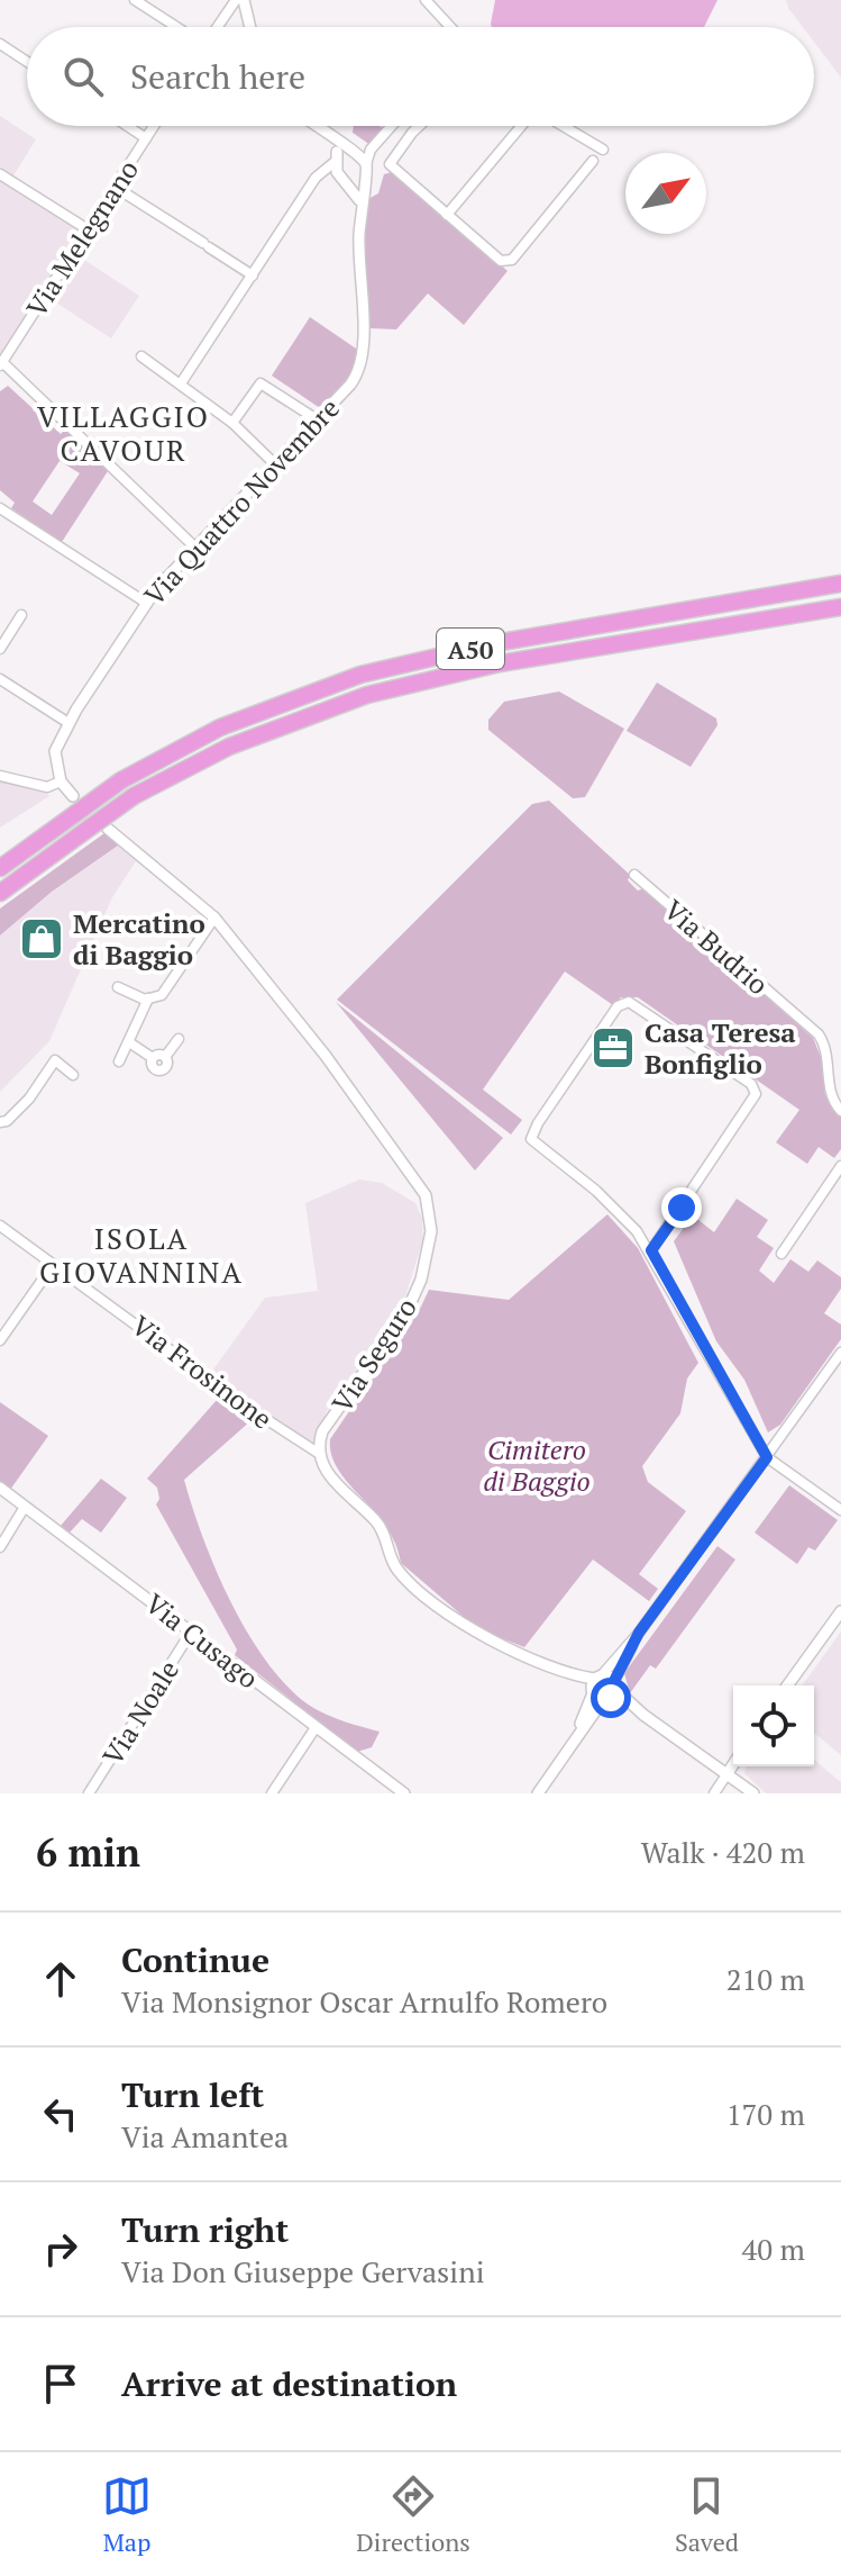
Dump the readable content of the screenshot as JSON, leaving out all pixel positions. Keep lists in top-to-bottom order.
{
  "streets": {
    "highway": ["A50"],
    "street": [
      "Via Melegnano",
      "Via Quattro Novembre",
      "Via Budrio",
      "Via Seguro",
      "Via Frosinone",
      "Via Cusago",
      "Via Noale"
    ]
  },
  "crossings": [
    ["A50", "Via Seguro"],
    ["Via Seguro", "Via Frosinone"],
    ["Via Cusago", "Via Noale"]
  ],
  "districts": ["VILLAGGIO CAVOUR", "ISOLA GIOVANNINA"],
  "parks": ["Cimitero di Baggio"],
  "places": {
    "shop": ["Mercatino di Baggio"],
    "office": ["Casa Teresa Bonfiglio"]
  },
  "north": "top right",
  "page": {
    "search": "Search here",
    "heading": ["6 min", "Walk · 420 m"],
    "list": [
      ["Continue", "Via Monsignor Oscar Arnulfo Romero", "210 m"],
      ["Turn left", "Via Amantea", "170 m"],
      ["Turn right", "Via Don Giuseppe Gervasini", "40 m"],
      "Arrive at destination"
    ],
    "nav": ["Map", "Directions", "Saved"]
  }
}
